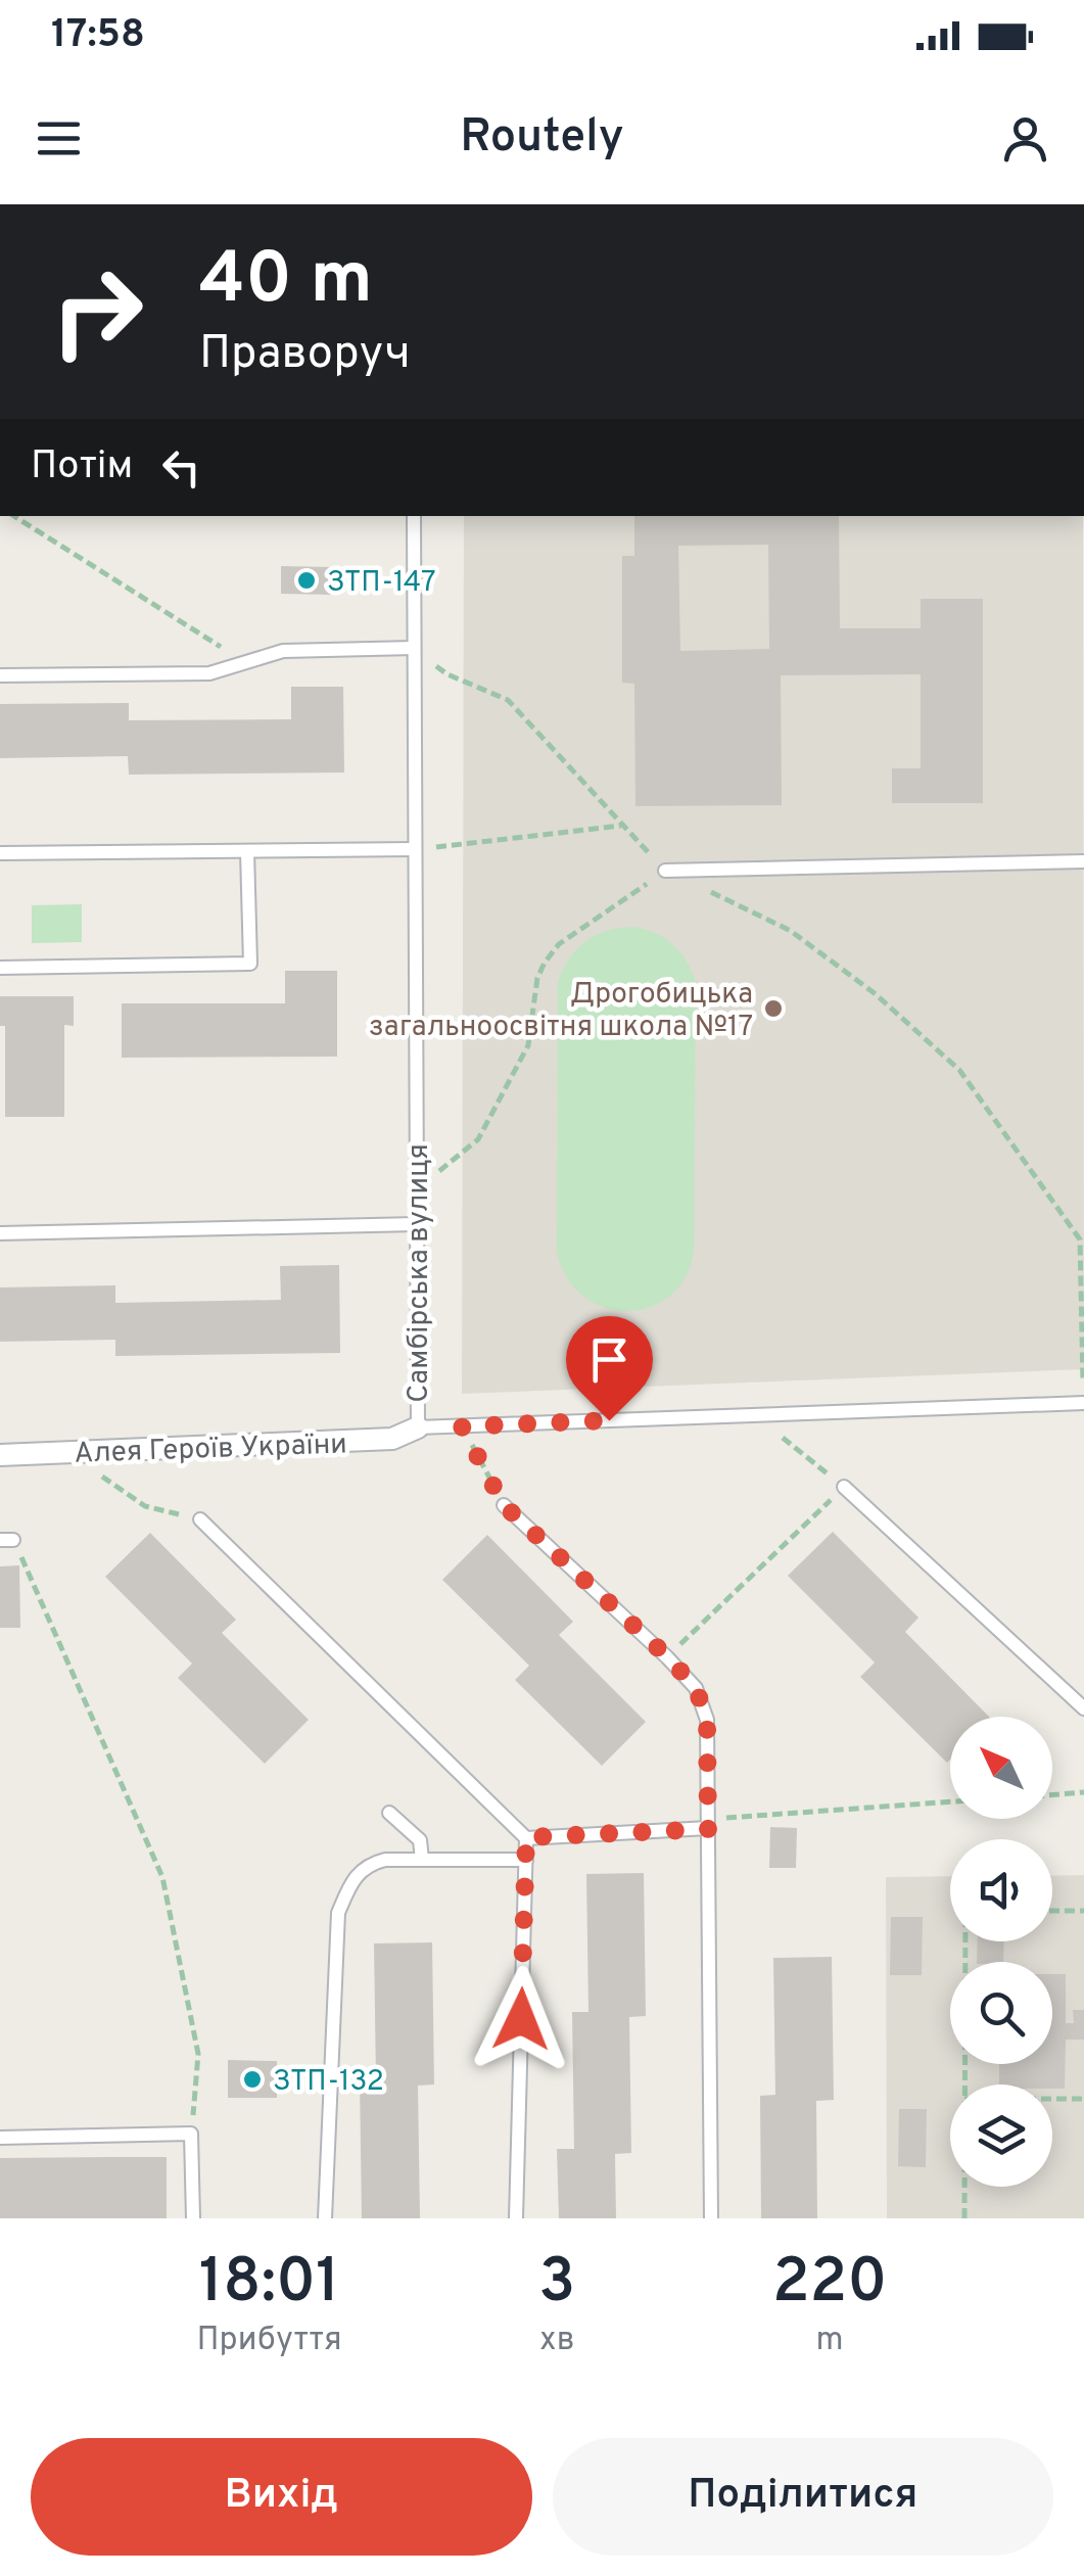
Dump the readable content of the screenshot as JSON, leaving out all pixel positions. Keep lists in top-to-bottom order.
{
  "streets": {
    "street": ["Алея Героїв України"],
    "lane": ["Самбірська вулиця"]
  },
  "crossings": [
    ["Самбірська вулиця", "Алея Героїв України"]
  ],
  "places": ["ЗТП-147", "Дрогобицька загальноосвітня школа №17", "ЗТП-132"],
  "north": "top left",
  "page": {
    "status": "17:58",
    "header": "Routely",
    "turn": ["40 m", "Праворуч"],
    "then": "Потім",
    "eta": [
      "18:01",
      "Прибуття",
      "3",
      "хв",
      "220",
      "m"
    ],
    "buttons": ["Вихід", "Поділитися"]
  }
}
